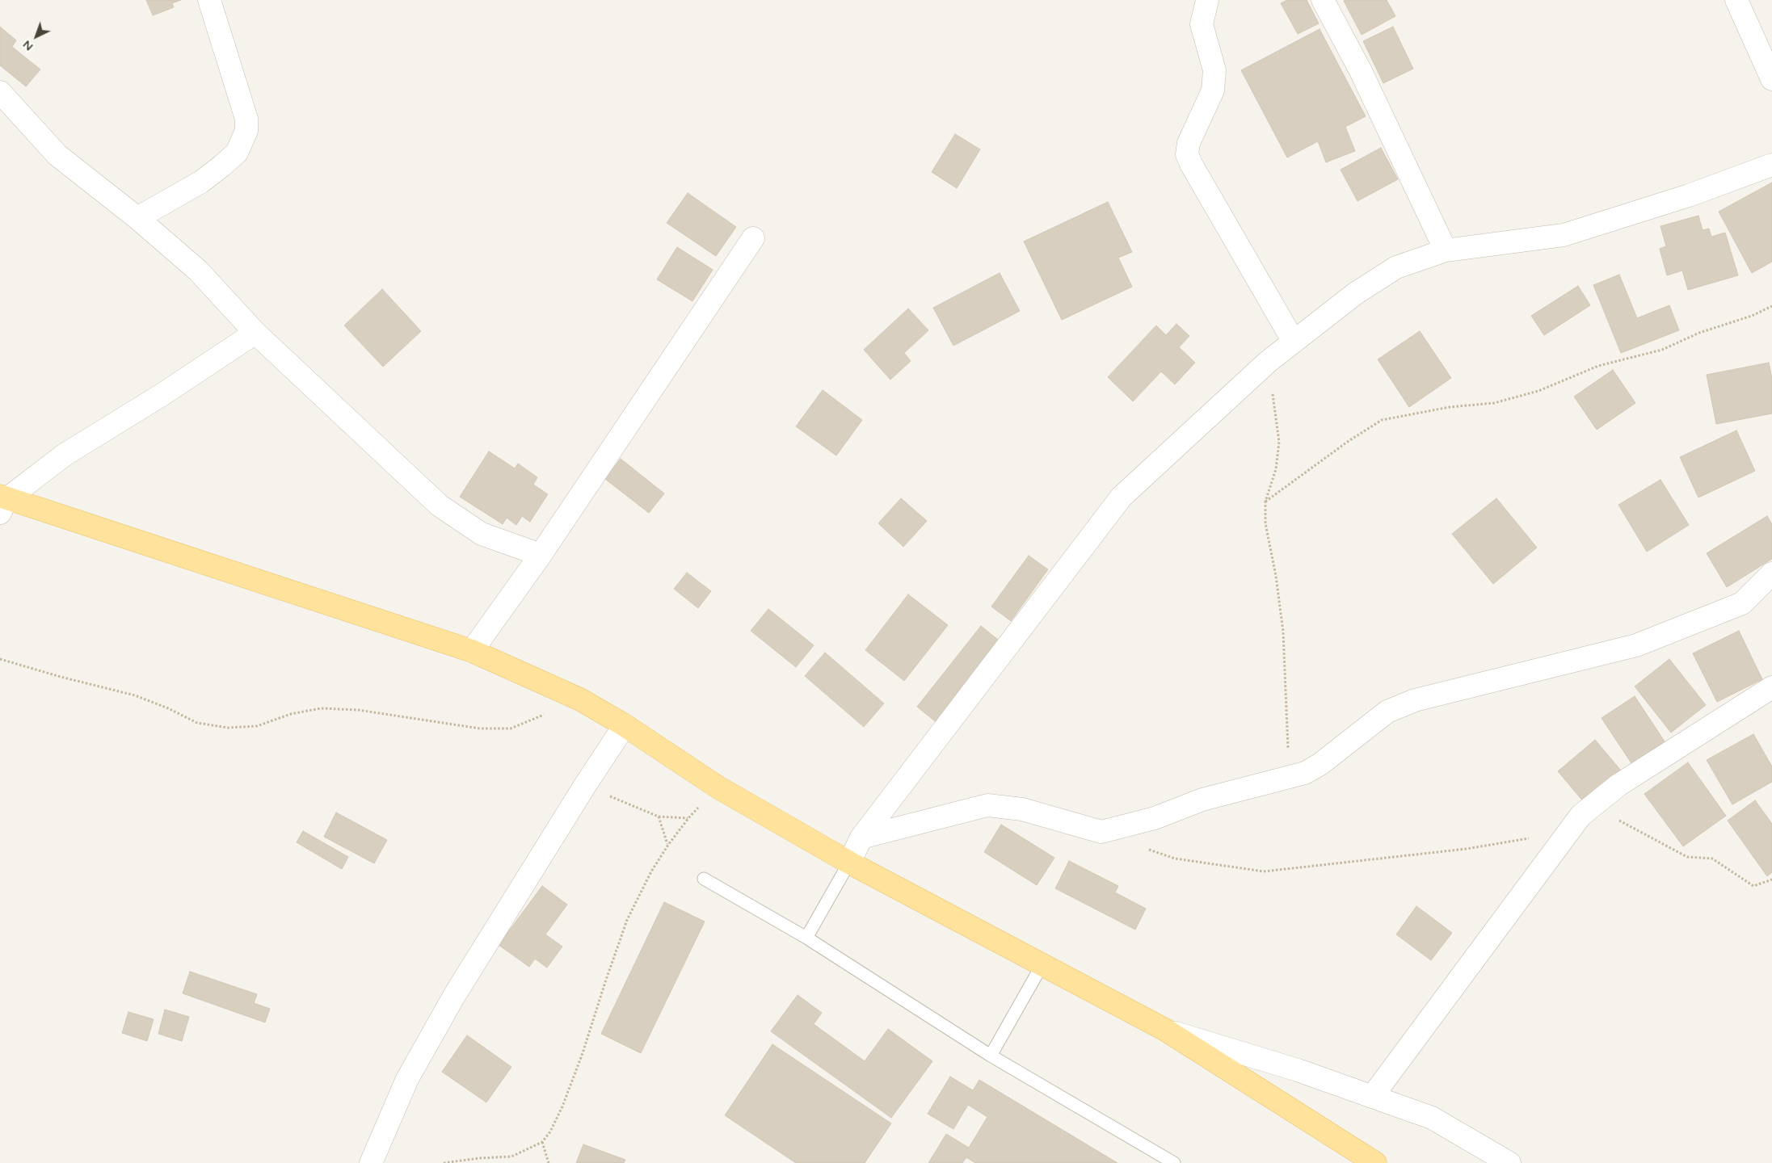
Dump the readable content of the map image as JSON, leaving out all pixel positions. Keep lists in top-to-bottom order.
{
  "north": "bottom left"
}
